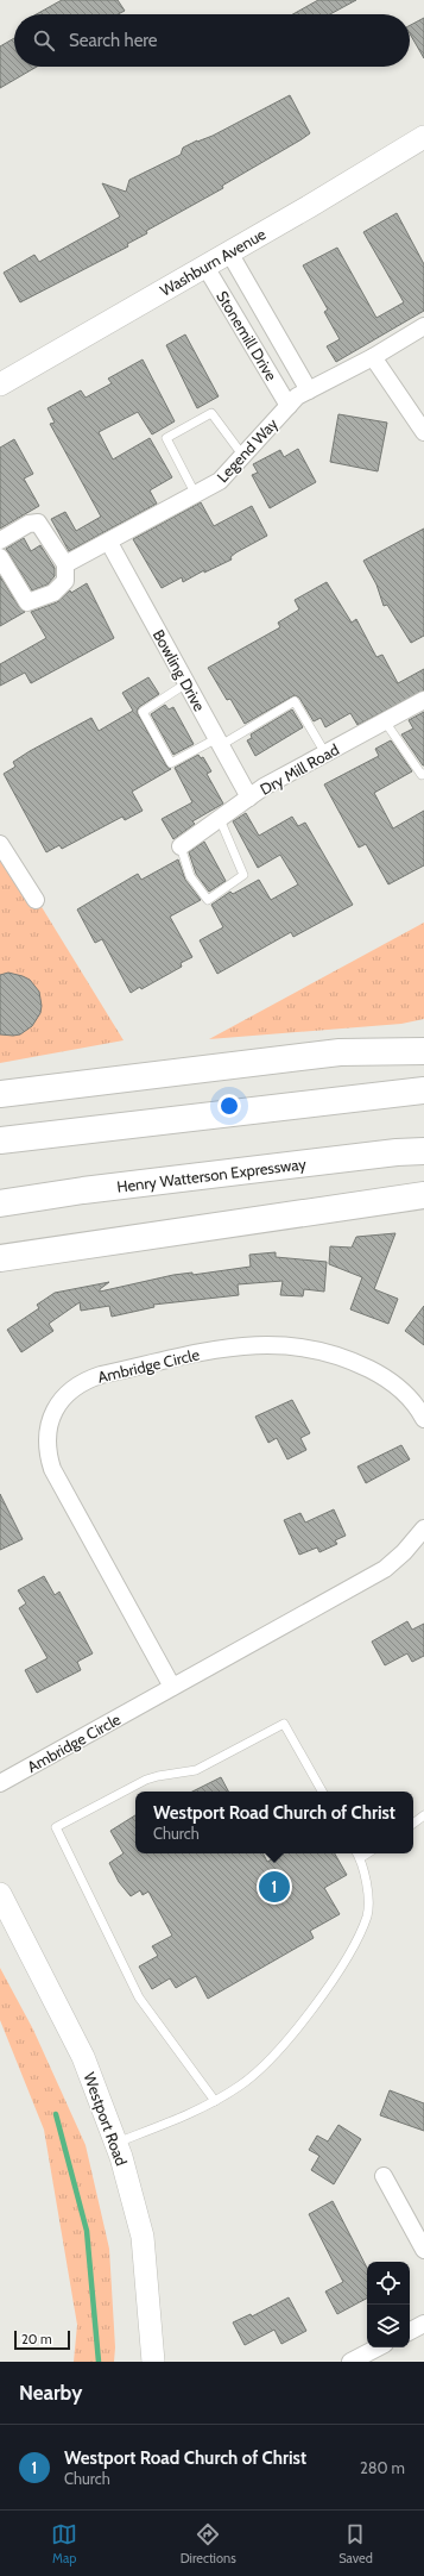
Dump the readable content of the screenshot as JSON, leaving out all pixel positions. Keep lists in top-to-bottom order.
{
  "streets": {
    "highway": ["Henry Watterson Expressway"],
    "main road": ["Washburn Avenue", "Westport Road"],
    "street": [
      "Stonemill Drive",
      "Legend Way",
      "Bowling Drive",
      "Dry Mill Road",
      "Ambridge Circle"
    ]
  },
  "crossings": [
    ["Washburn Avenue", "Stonemill Drive"],
    ["Stonemill Drive", "Legend Way"],
    ["Legend Way", "Bowling Drive"],
    ["Bowling Drive", "Dry Mill Road"]
  ],
  "scale_bar": "20 m",
  "page": {
    "search": "Search here",
    "popup": ["Westport Road Church of Christ", "Church"],
    "pins": "1",
    "scale": "20 m",
    "heading": "Nearby",
    "list": [
      {
        "mark": "1",
        "name": "Westport Road Church of Christ",
        "note": "Church",
        "value": "280 m"
      }
    ],
    "nav": ["Map", "Directions", "Saved"]
  }
}
